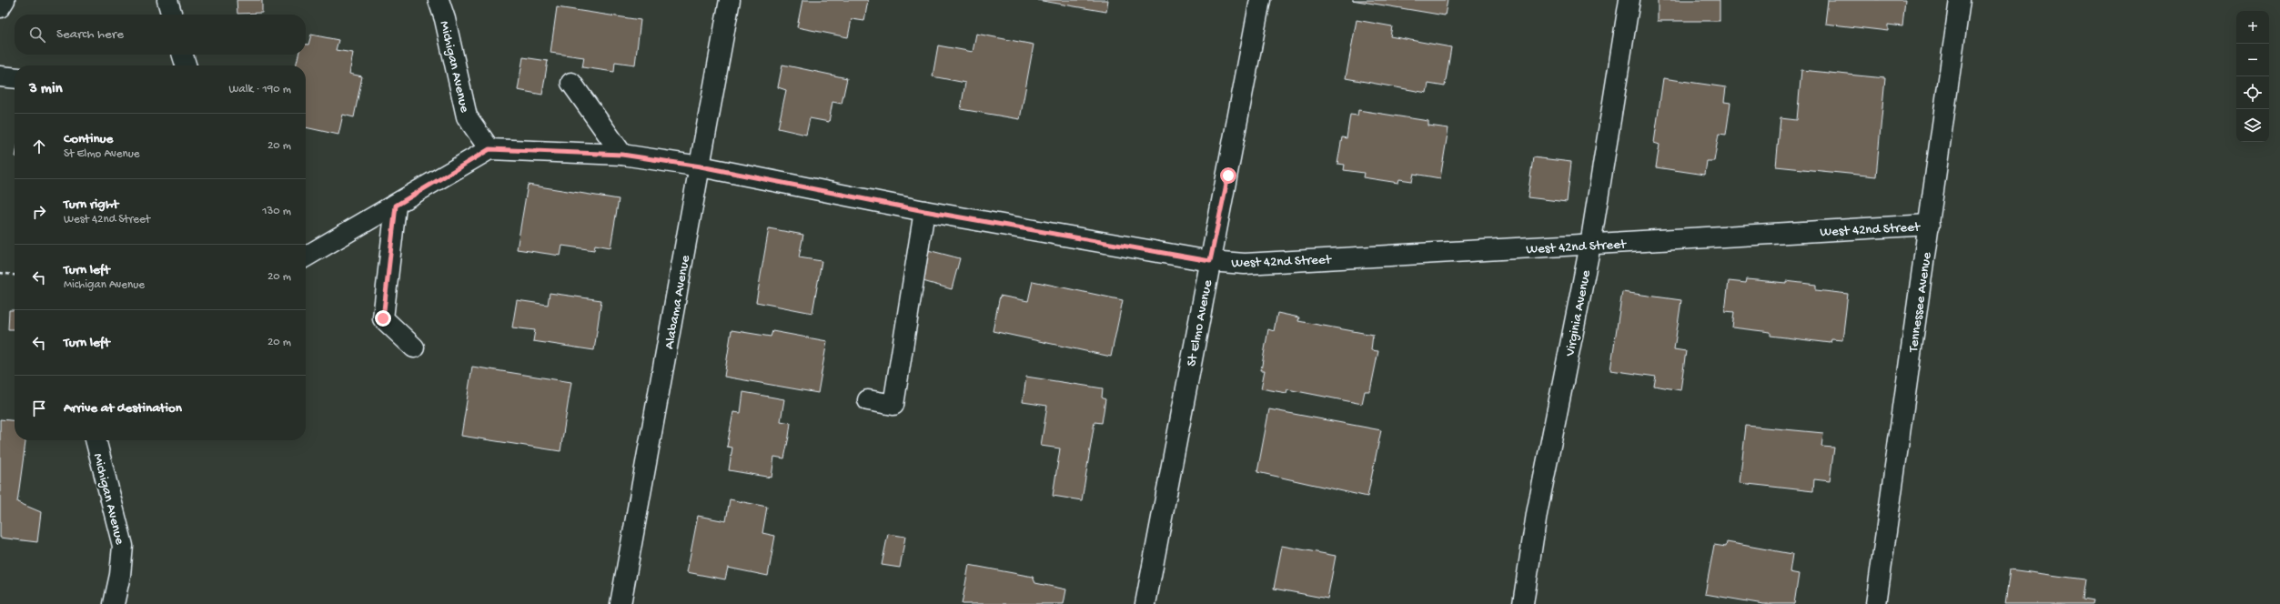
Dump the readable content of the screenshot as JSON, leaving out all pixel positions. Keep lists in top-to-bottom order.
{
  "streets": {
    "street": [
      "Michigan Avenue",
      "West 42nd Street",
      "Alabama Avenue",
      "Tennessee Avenue",
      "Virginia Avenue",
      "St Elmo Avenue"
    ]
  },
  "crossings": [
    ["Michigan Avenue", "West 42nd Street"],
    ["West 42nd Street", "Alabama Avenue"],
    ["West 42nd Street", "Tennessee Avenue"],
    ["West 42nd Street", "Virginia Avenue"],
    ["West 42nd Street", "St Elmo Avenue"]
  ],
  "page": {
    "map_buttons": ["+", "−"],
    "search": "Search here",
    "heading": ["3 min", "Walk · 190 m"],
    "list": [
      ["Continue", "St Elmo Avenue", "20 m"],
      ["Turn right", "West 42nd Street", "130 m"],
      ["Turn left", "Michigan Avenue", "20 m"],
      ["Turn left", "20 m"],
      "Arrive at destination"
    ]
  }
}
